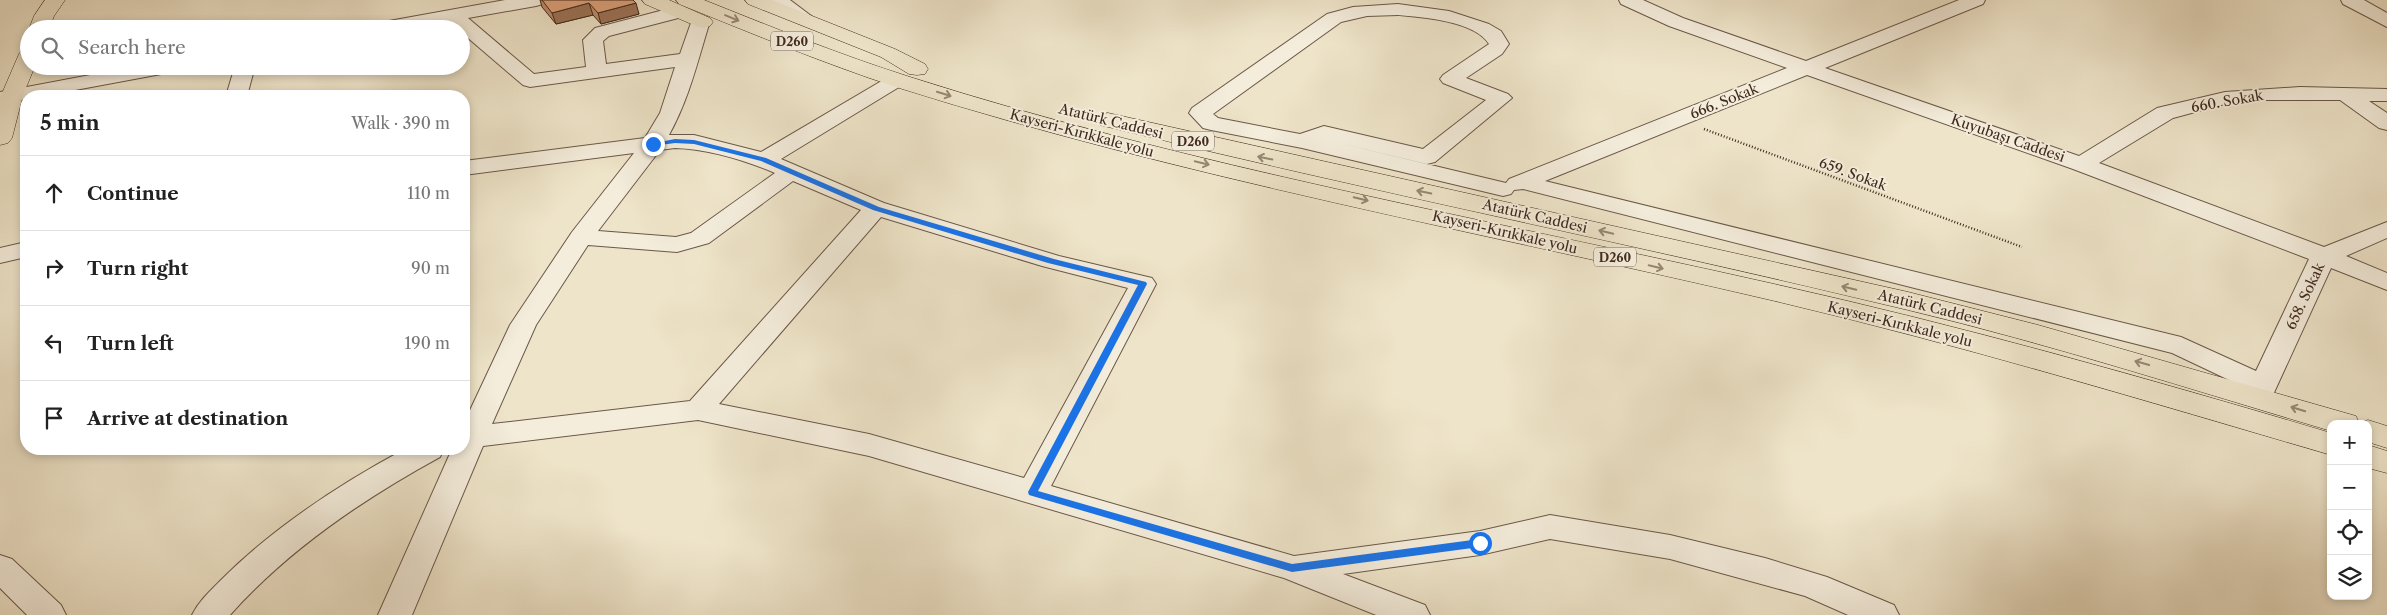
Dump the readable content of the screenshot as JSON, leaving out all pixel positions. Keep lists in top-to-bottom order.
{
  "streets": {
    "main road": ["D260", "Atatürk Caddesi", "Kayseri-Kırıkkale yolu"],
    "street": [
      "666. Sokak",
      "660. Sokak",
      "Kuyubaşı Caddesi",
      "658. Sokak"
    ],
    "path": ["659. Sokak"]
  },
  "crossings": [
    ["666. Sokak", "Atatürk Caddesi"],
    ["666. Sokak", "Kuyubaşı Caddesi"],
    ["666. Sokak", "659. Sokak"],
    ["660. Sokak", "Kuyubaşı Caddesi"],
    ["Atatürk Caddesi", "Kayseri-Kırıkkale yolu"],
    ["Atatürk Caddesi", "658. Sokak"],
    ["Kuyubaşı Caddesi", "658. Sokak"]
  ],
  "one_way": ["Atatürk Caddesi", "Kayseri-Kırıkkale yolu"],
  "page": {
    "search": "Search here",
    "heading": ["5 min", "Walk · 390 m"],
    "list": [
      ["Continue", "110 m"],
      ["Turn right", "90 m"],
      ["Turn left", "190 m"],
      "Arrive at destination"
    ],
    "map_buttons": ["+", "−"]
  }
}
